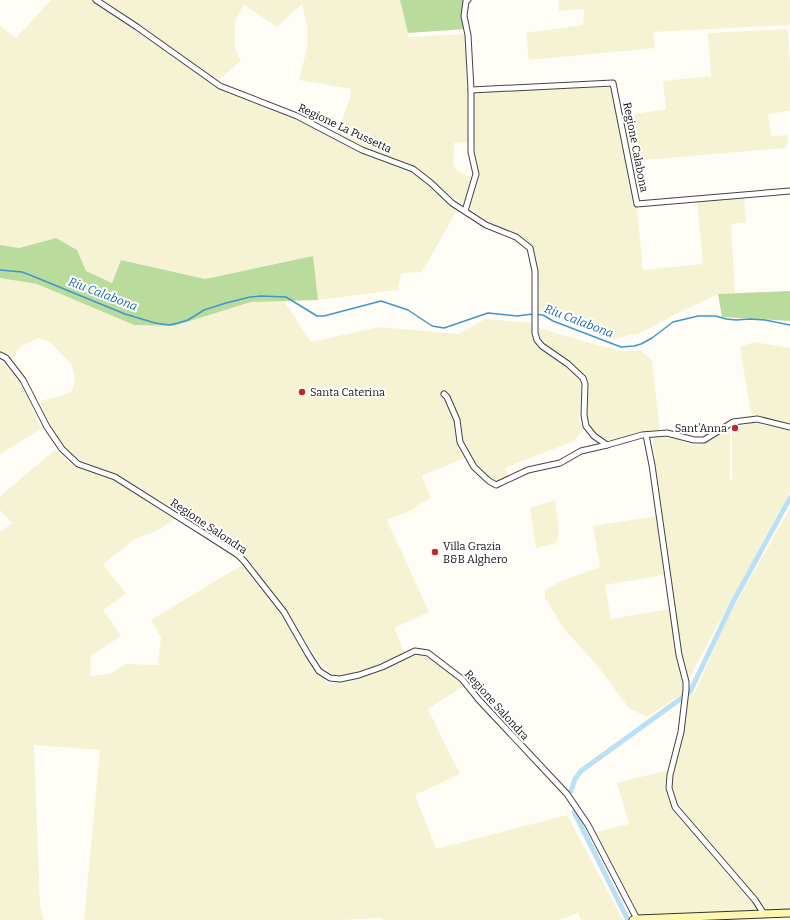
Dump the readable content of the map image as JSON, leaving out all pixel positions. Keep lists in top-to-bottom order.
{
  "streets": {
    "street": ["Regione La Pussetta", "Regione Calabona", "Regione Salondra"]
  },
  "water": ["Riu Calabona"],
  "places": ["Santa Caterina", "Sant'Anna", "Villa Grazia B&B Alghero"]
}
